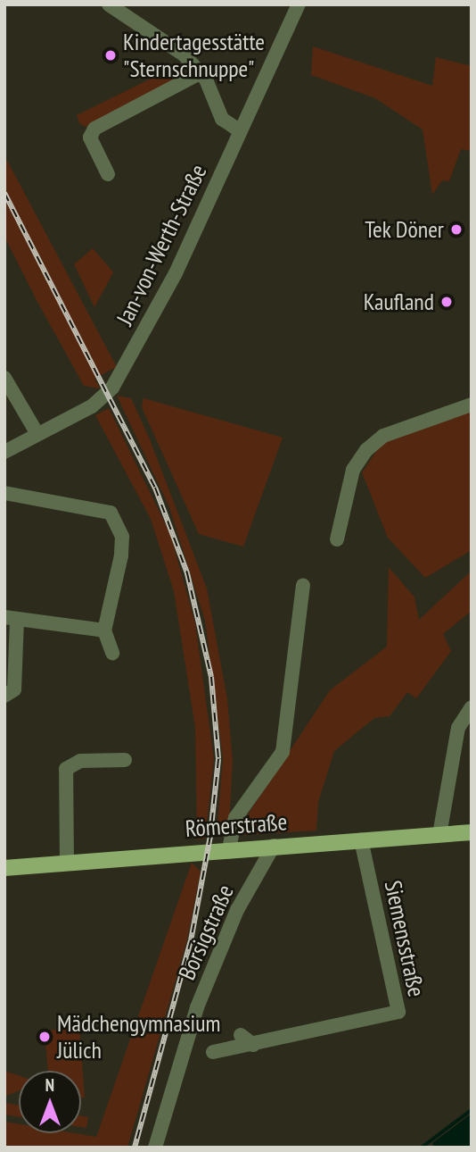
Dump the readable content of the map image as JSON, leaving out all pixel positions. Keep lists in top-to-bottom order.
{
  "streets": {
    "main road": ["Römerstraße"],
    "street": ["Jan-von-Werth-Straße", "Borsigstraße", "Siemensstraße"]
  },
  "crossings": [
    ["Römerstraße", "Borsigstraße"],
    ["Römerstraße", "Siemensstraße"]
  ],
  "places": [
    "Kindertagesstätte \"Sternschnuppe\"",
    "Tek Döner",
    "Kaufland",
    "Mädchengymnasium Jülich"
  ],
  "north": "top"
}
